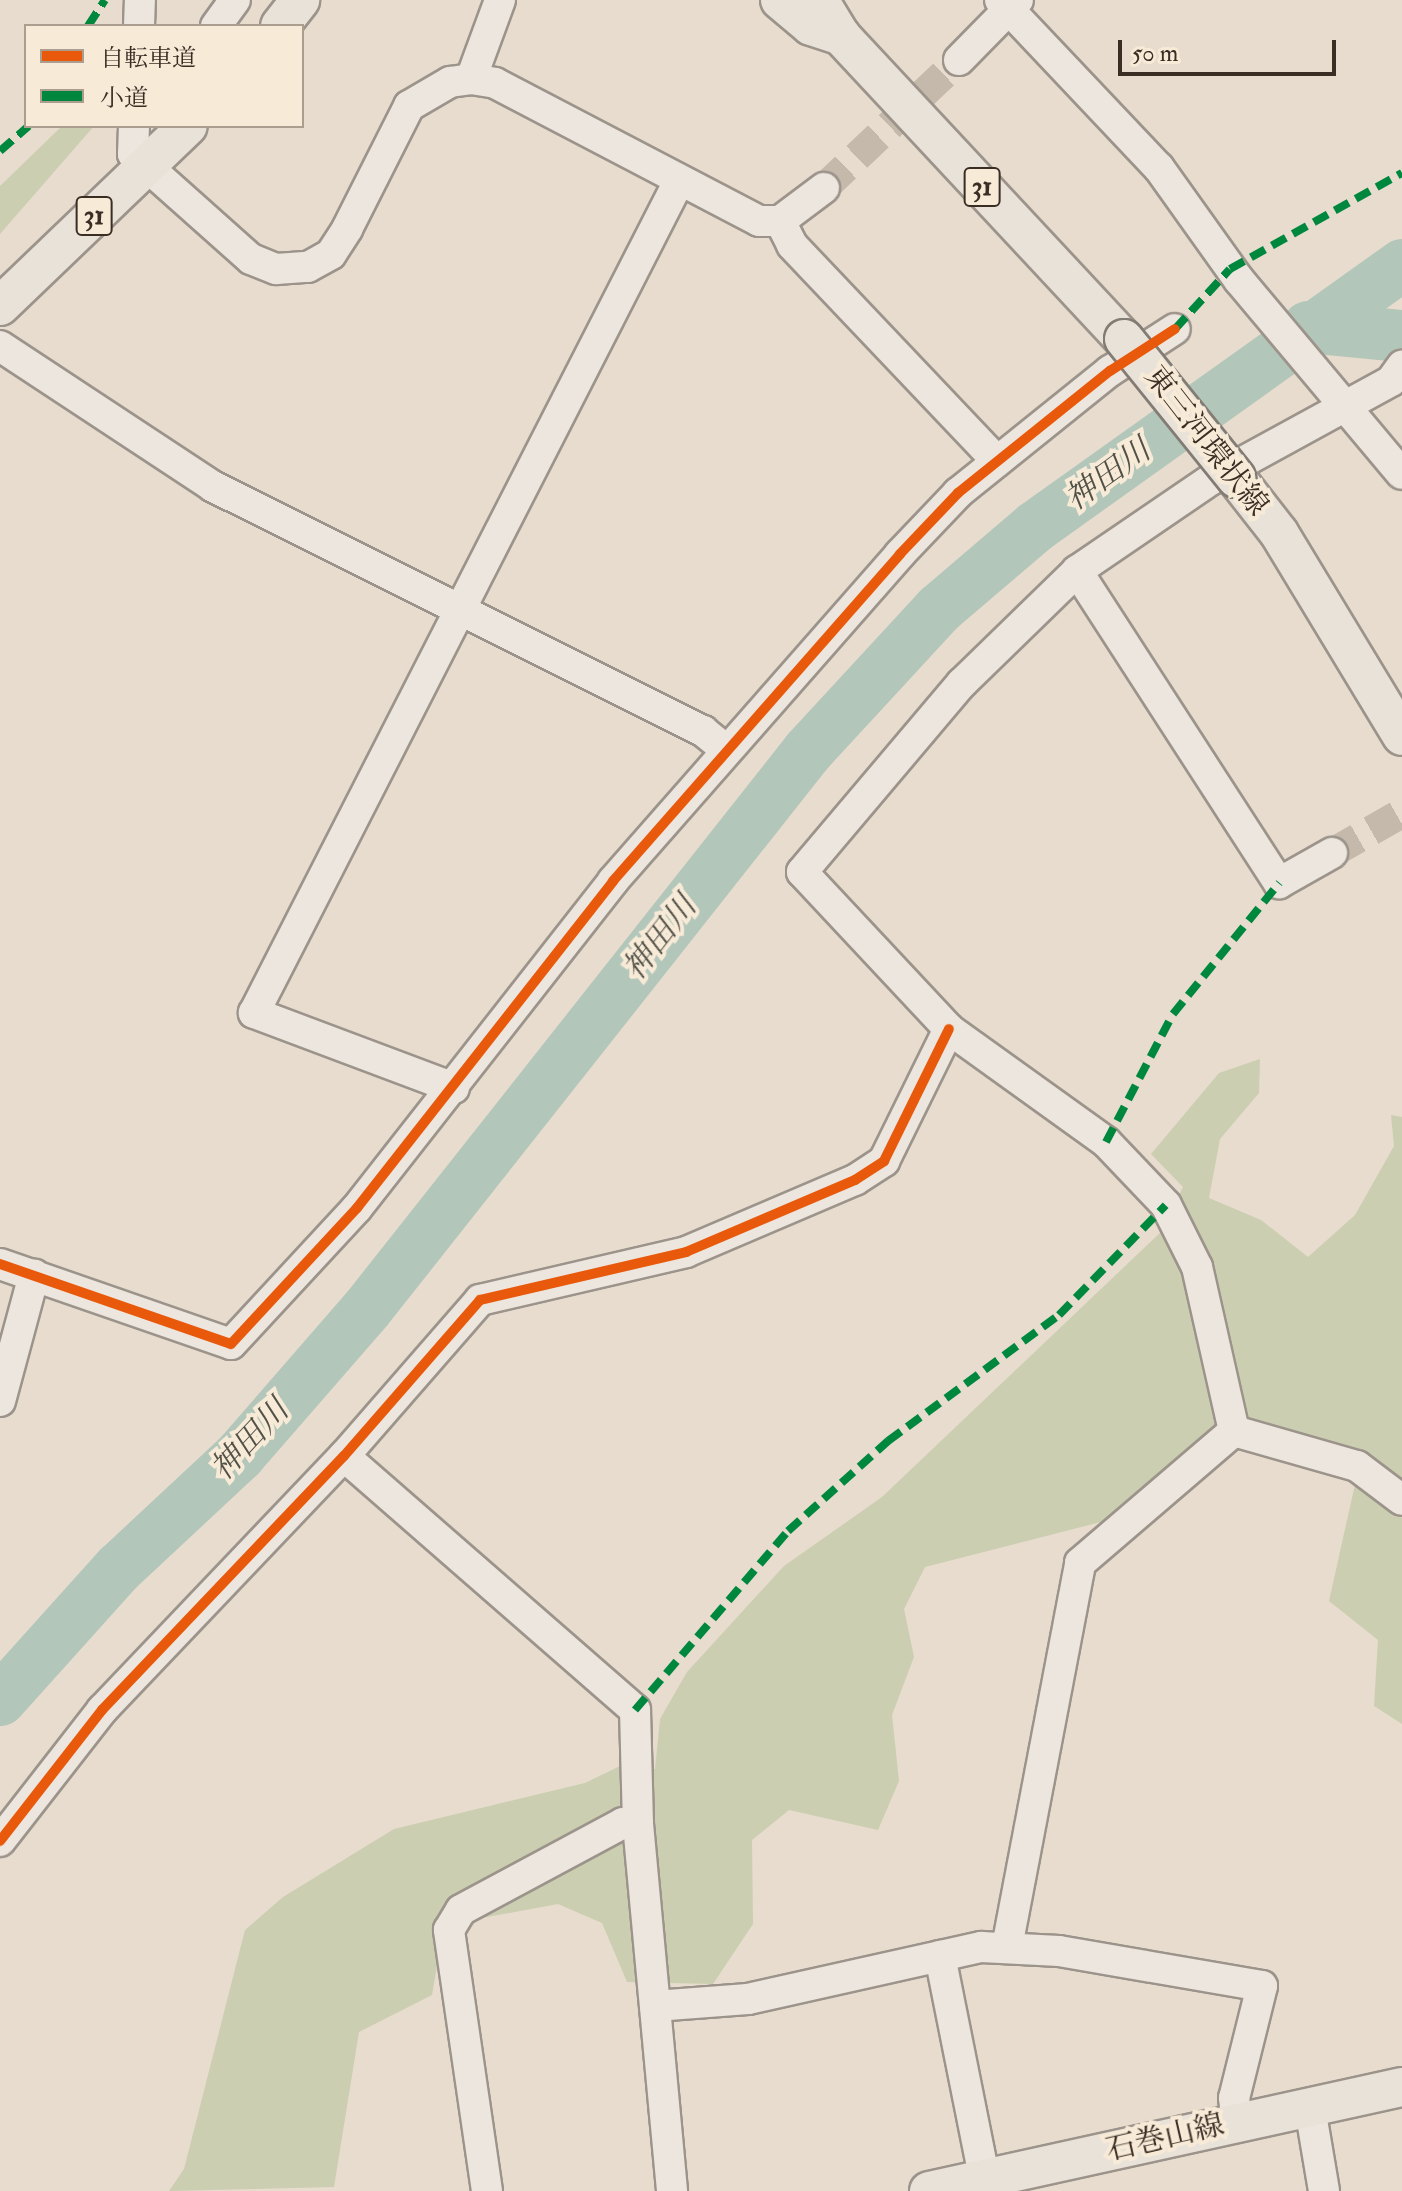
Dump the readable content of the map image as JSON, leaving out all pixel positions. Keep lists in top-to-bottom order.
{
  "streets": {
    "main road": ["31", "東三河環状線", "石巻山線"]
  },
  "water": ["神田川"],
  "legend": ["自転車道", "小道"],
  "scale_bar": "50 m"
}
